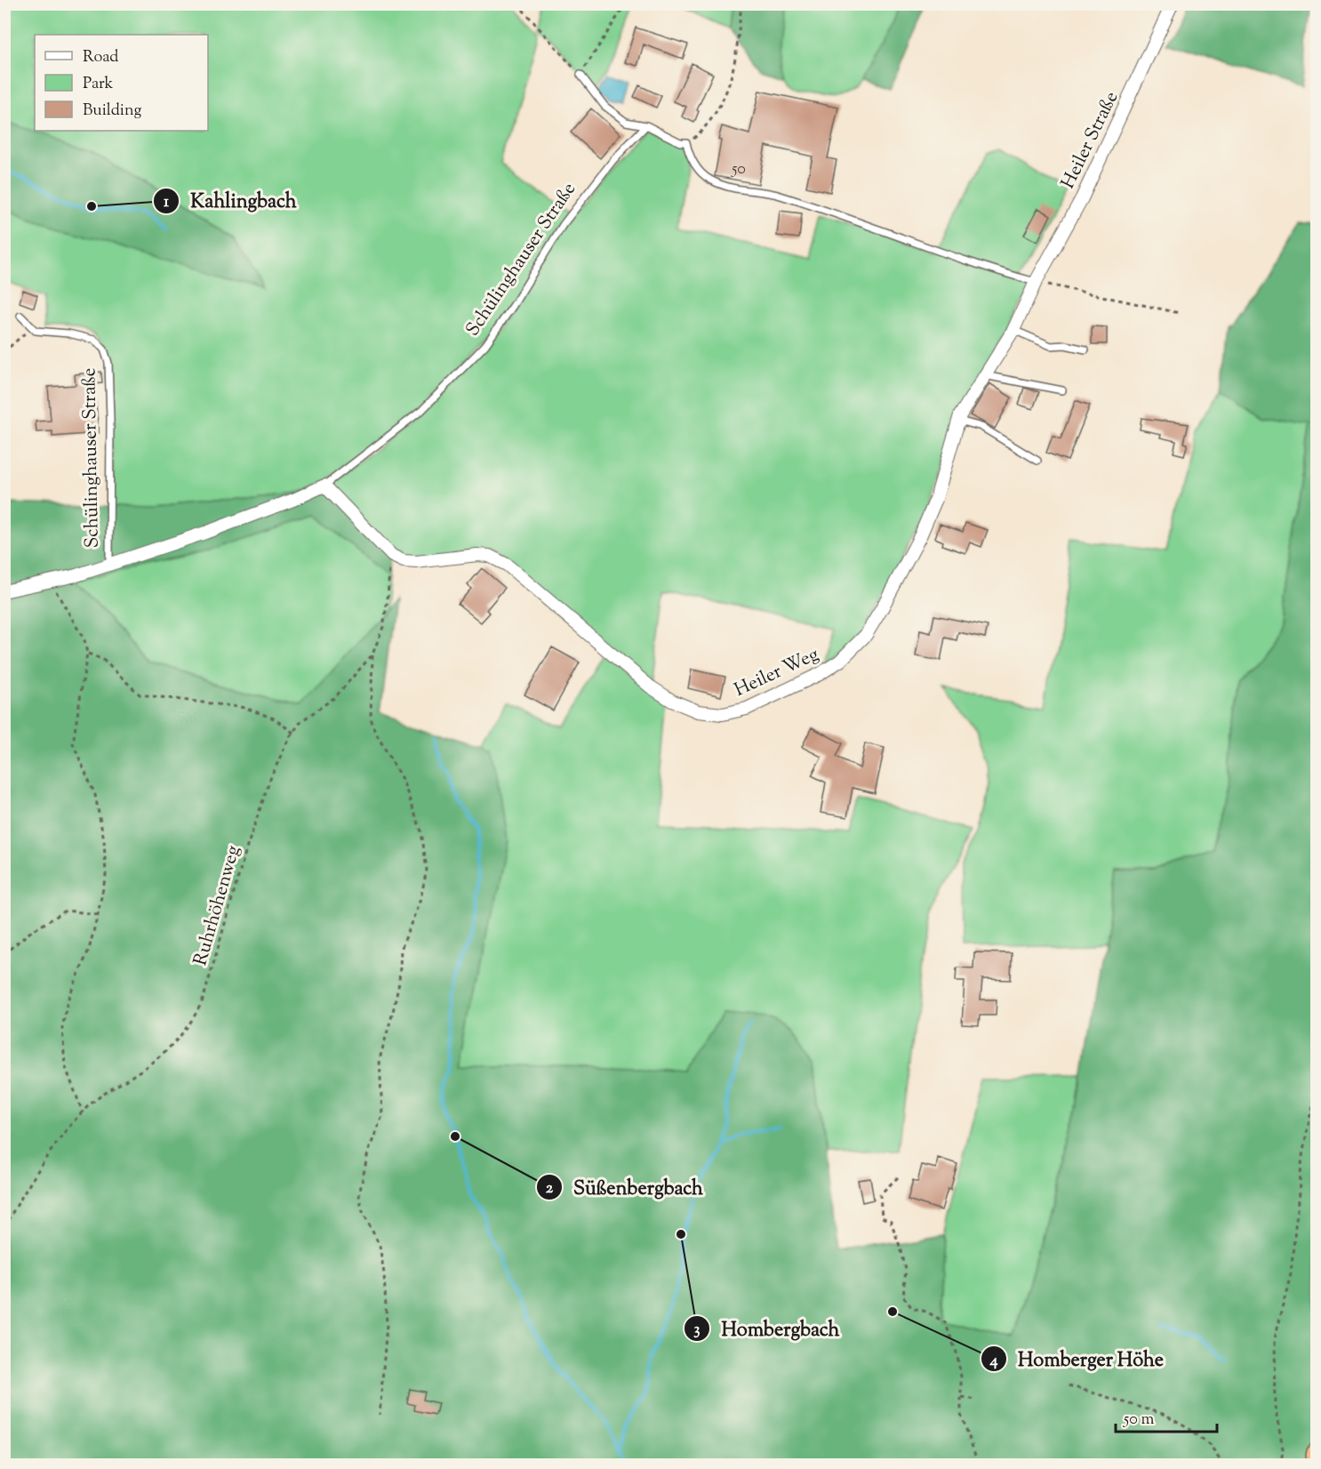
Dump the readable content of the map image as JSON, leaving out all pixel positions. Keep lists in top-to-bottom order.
{
  "streets": {
    "street": ["Heiler Straße", "Schülinghauser Straße", "Heiler Weg"],
    "path": ["Ruhrhöhenweg"]
  },
  "crossings": [
    ["Heiler Straße", "Heiler Weg"],
    ["Heiler Weg", "Ruhrhöhenweg"]
  ],
  "places": [
    "Kahlingbach",
    "Süßenbergbach",
    "Hombergbach",
    "Homberger Höhe"
  ],
  "house_numbers": ["50"],
  "legend": ["Road", "Park", "Building"],
  "scale_bar": "50 m"
}
